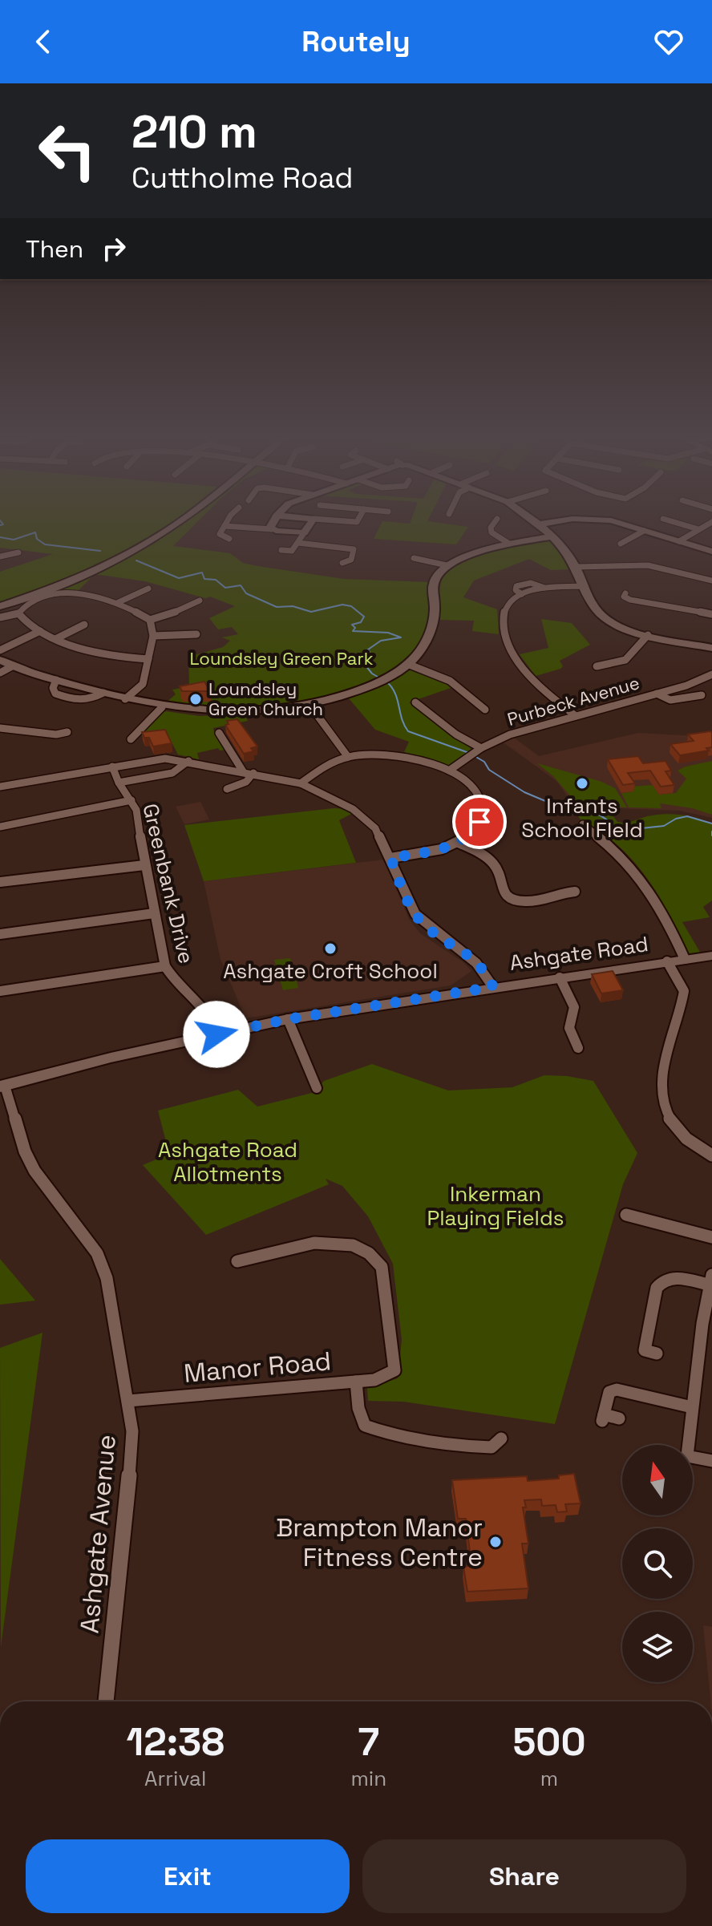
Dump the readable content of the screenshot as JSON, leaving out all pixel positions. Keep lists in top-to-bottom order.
{
  "streets": {
    "street": [
      "Purbeck Avenue",
      "Greenbank Drive",
      "Ashgate Road",
      "Manor Road",
      "Ashgate Avenue"
    ]
  },
  "crossings": [
    ["Greenbank Drive", "Ashgate Road"],
    ["Ashgate Road", "Ashgate Avenue"],
    ["Manor Road", "Ashgate Avenue"]
  ],
  "parks": ["Loundsley Green Park", "Ashgate Road Allotments", "Inkerman Playing Fields"],
  "places": [
    "Loundsley Green Church",
    "Infants School FIeld",
    "Ashgate Croft School",
    "Brampton Manor Fitness Centre"
  ],
  "north": "top",
  "page": {
    "header": "Routely",
    "turn": ["210 m", "Cuttholme Road"],
    "then": "Then",
    "eta": [
      "12:38",
      "Arrival",
      "7",
      "min",
      "500",
      "m"
    ],
    "buttons": ["Exit", "Share"]
  }
}
